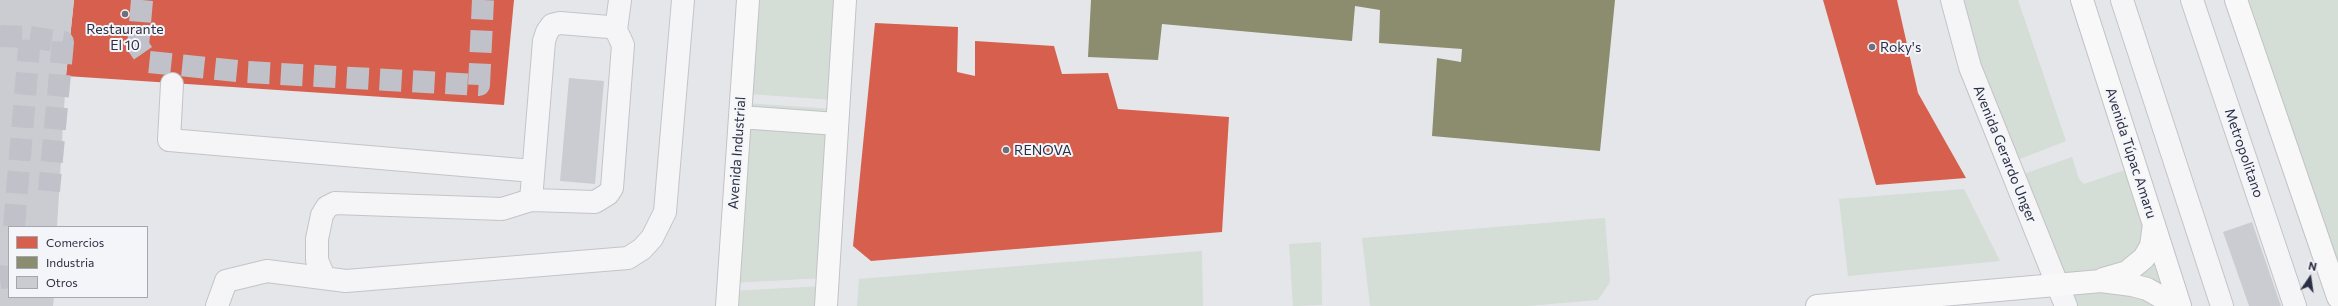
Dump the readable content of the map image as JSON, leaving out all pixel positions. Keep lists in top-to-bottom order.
{
  "streets": {
    "main road": ["Avenida Industrial", "Avenida Túpac Amaru"],
    "street": ["Metropolitano", "Avenida Gerardo Unger"]
  },
  "places": ["Restaurante El 10", "Roky's", "RENOVA"],
  "legend": ["Comercios", "Industria", "Otros"],
  "north": "top"
}
